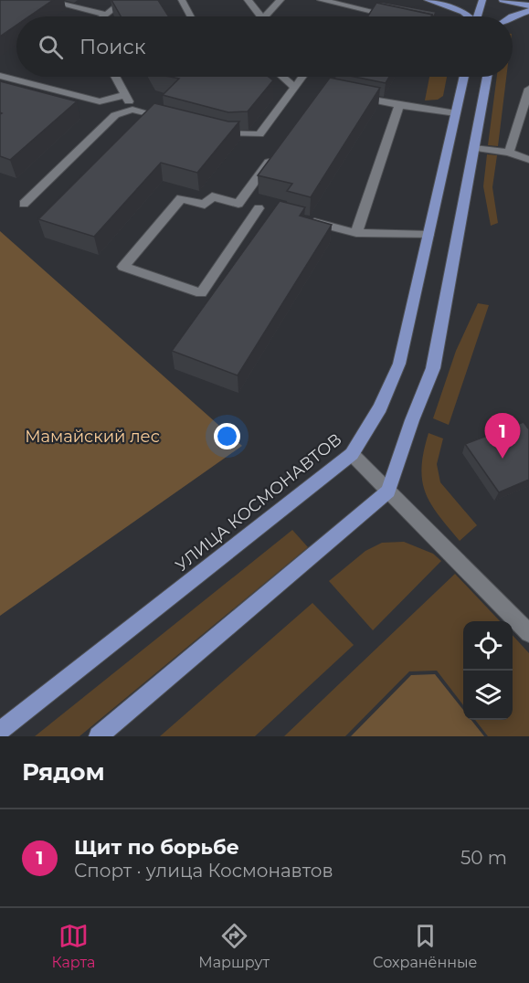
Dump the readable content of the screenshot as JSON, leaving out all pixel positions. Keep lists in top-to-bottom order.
{
  "streets": {
    "main road": ["УЛИЦА КОСМОНАВТОВ"]
  },
  "parks": ["Мамайский лес"],
  "page": {
    "search": "Поиск",
    "pins": "1",
    "heading": "Рядом",
    "list": [
      {
        "mark": "1",
        "name": "Щит по борьбе",
        "note": "Спорт · улица Космонавтов",
        "value": "50 m"
      }
    ],
    "nav": ["Карта", "Маршрут", "Сохранённые"]
  }
}
